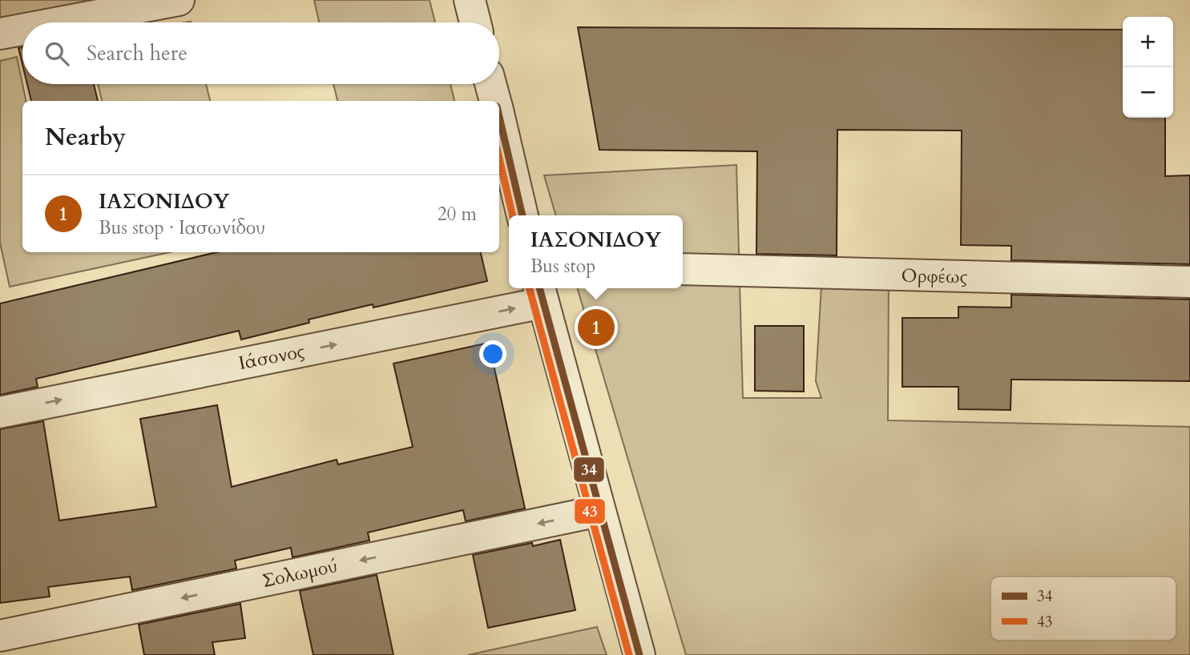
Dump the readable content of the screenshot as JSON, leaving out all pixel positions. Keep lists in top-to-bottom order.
{
  "streets": {
    "street": ["Ορφέως", "Ιάσονος", "Σολωμού"]
  },
  "one_way": ["Ιάσονος", "Σολωμού"],
  "lines": ["transit line 34", "transit line 43"],
  "legend": ["34", "43"],
  "page": {
    "map_buttons": ["+", "−"],
    "search": "Search here",
    "heading": "Nearby",
    "list": [
      {
        "mark": "1",
        "name": "ΙΑΣΟΝΙΔΟΥ",
        "note": "Bus stop · Ιασωνίδου",
        "value": "20 m"
      }
    ],
    "popup": ["ΙΑΣΟΝΙΔΟΥ", "Bus stop"],
    "pins": "1"
  }
}
